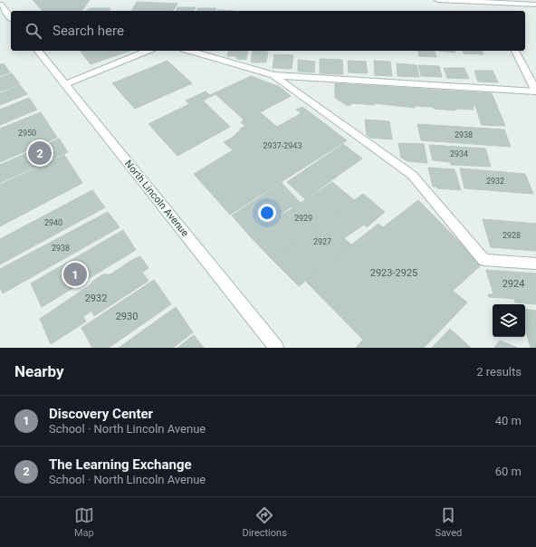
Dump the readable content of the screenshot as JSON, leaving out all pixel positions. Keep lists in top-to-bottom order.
{
  "streets": {
    "main road": ["North Lincoln Avenue"]
  },
  "house_numbers": [
    "2950",
    "2938",
    "2937-2943",
    "2934",
    "2932",
    "2929",
    "2940",
    "2928",
    "2927",
    "2938",
    "2923-2925",
    "2924",
    "2932",
    "2930"
  ],
  "page": {
    "search": "Search here",
    "pins": ["2", "1"],
    "heading": ["Nearby", "2 results"],
    "list": [
      {
        "mark": "1",
        "name": "Discovery Center",
        "note": "School · North Lincoln Avenue",
        "value": "40 m"
      },
      {
        "mark": "2",
        "name": "The Learning Exchange",
        "note": "School · North Lincoln Avenue",
        "value": "60 m"
      }
    ],
    "nav": ["Map", "Directions", "Saved"]
  }
}
